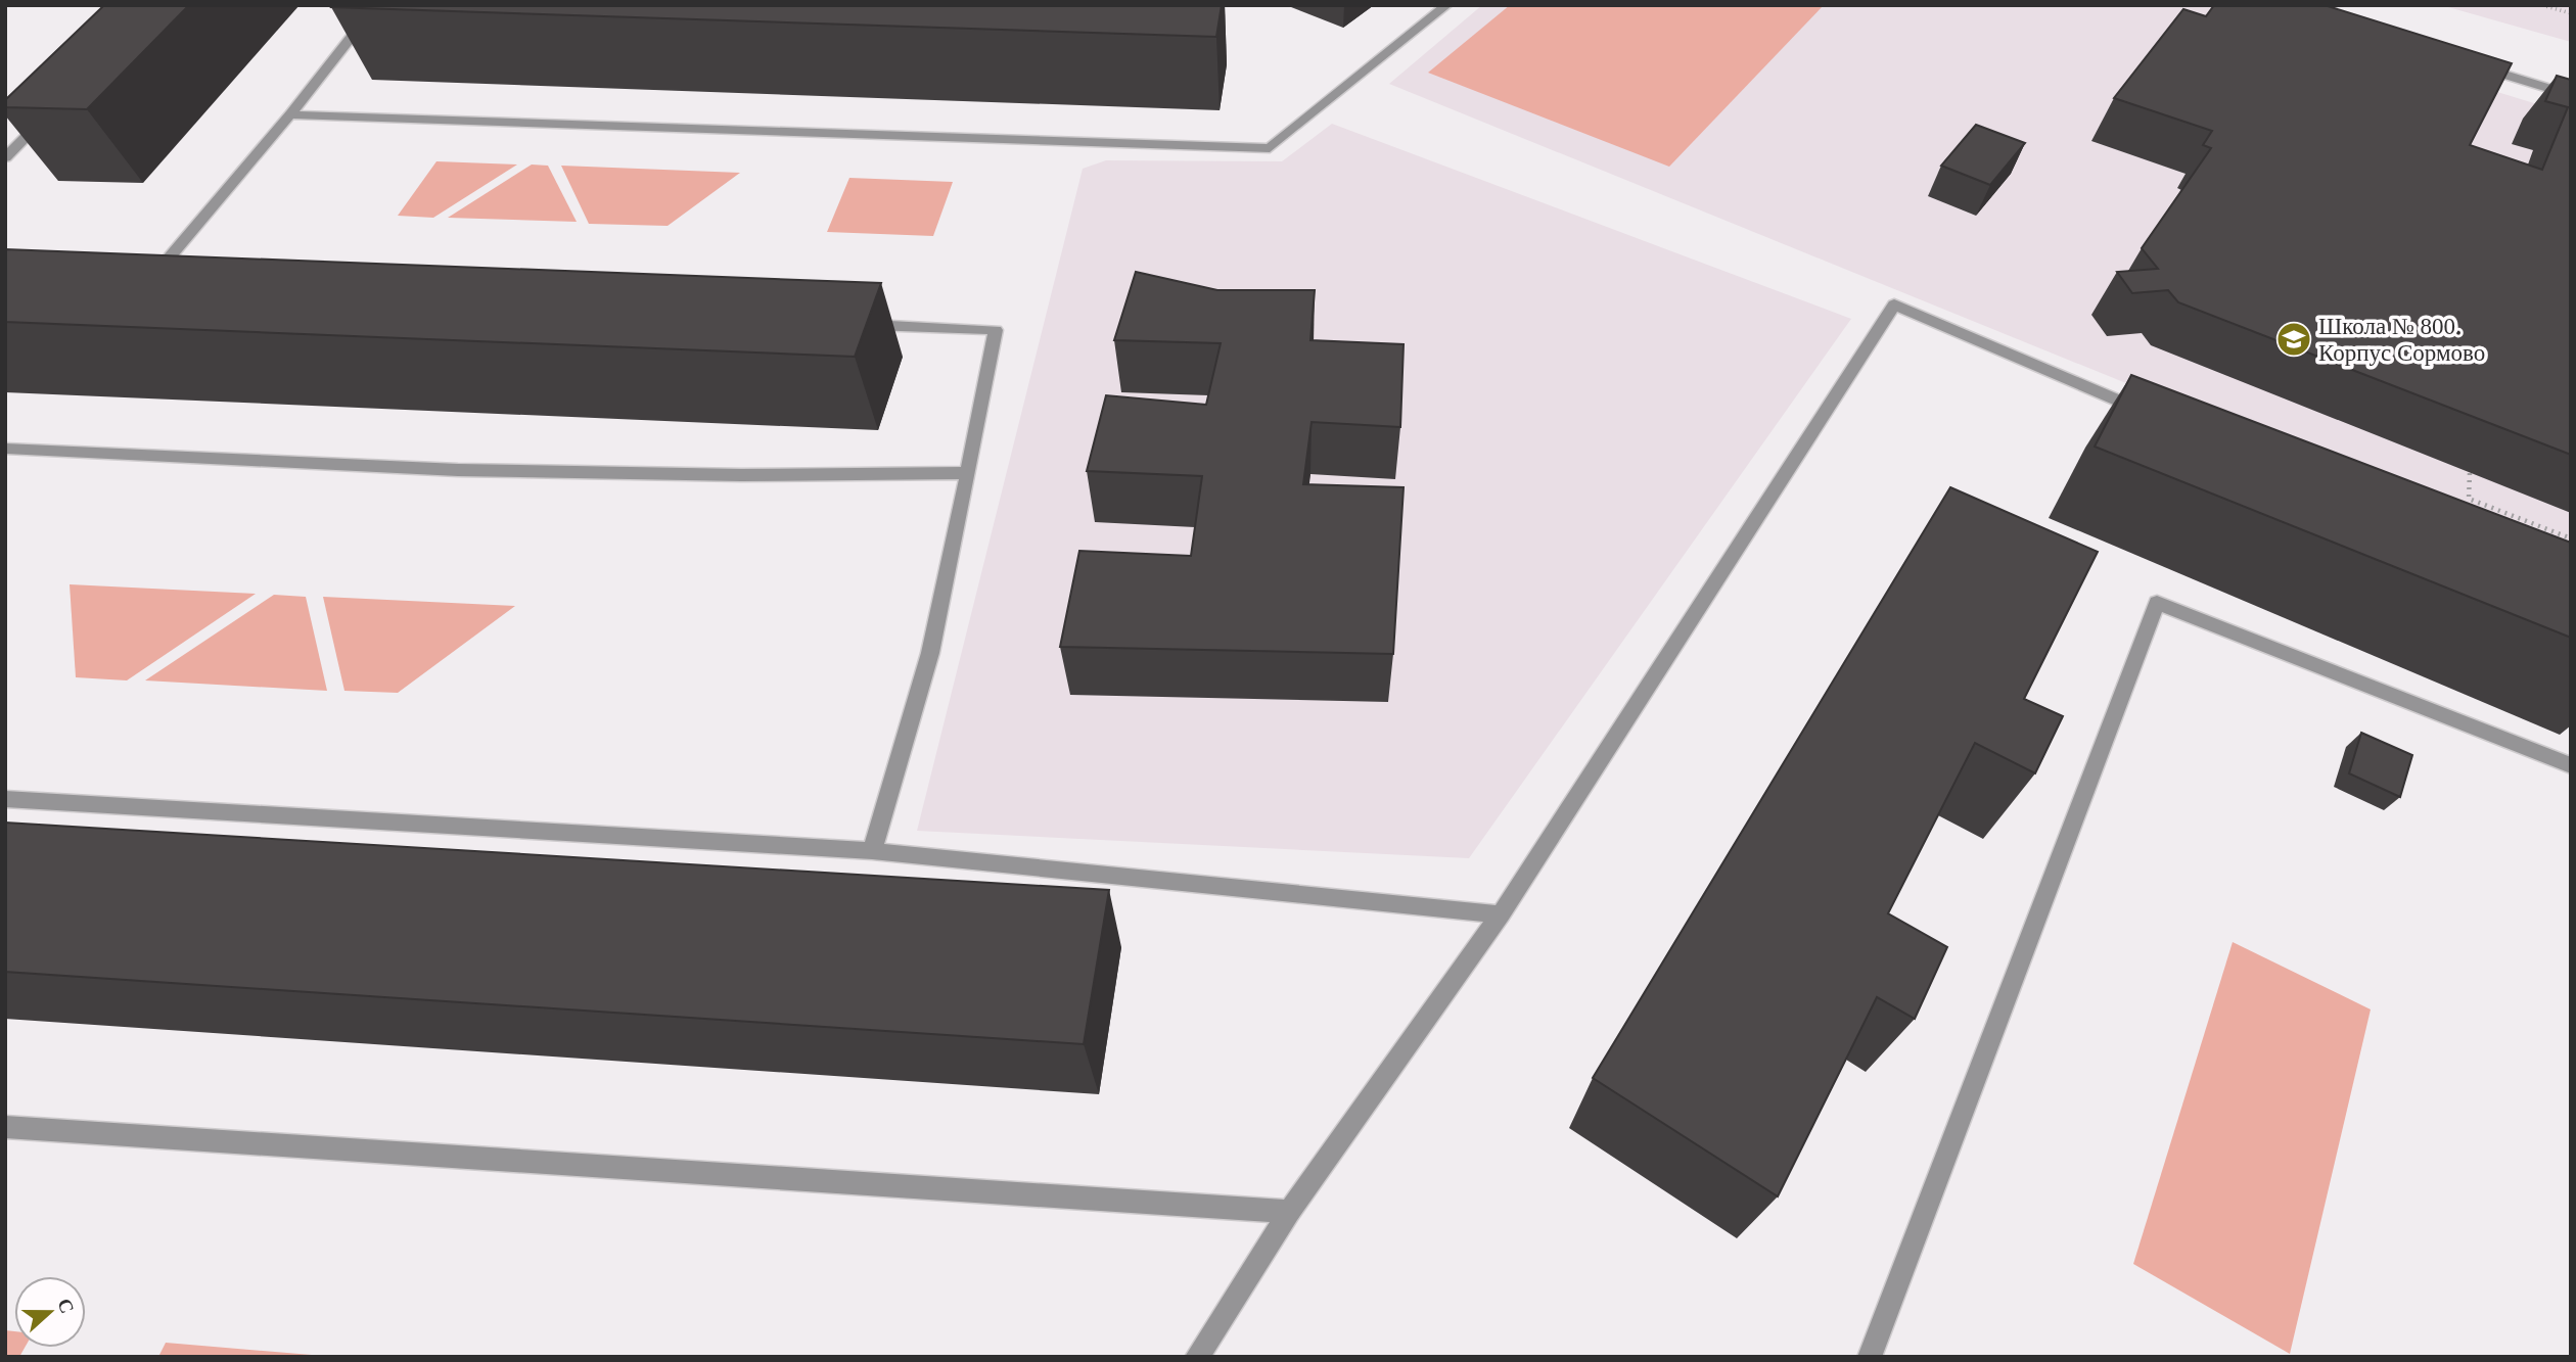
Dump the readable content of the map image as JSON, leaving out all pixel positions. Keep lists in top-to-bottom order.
{
  "places": {
    "school or university": ["Школа № 800. Корпус Сормово"]
  },
  "north": "right"
}
